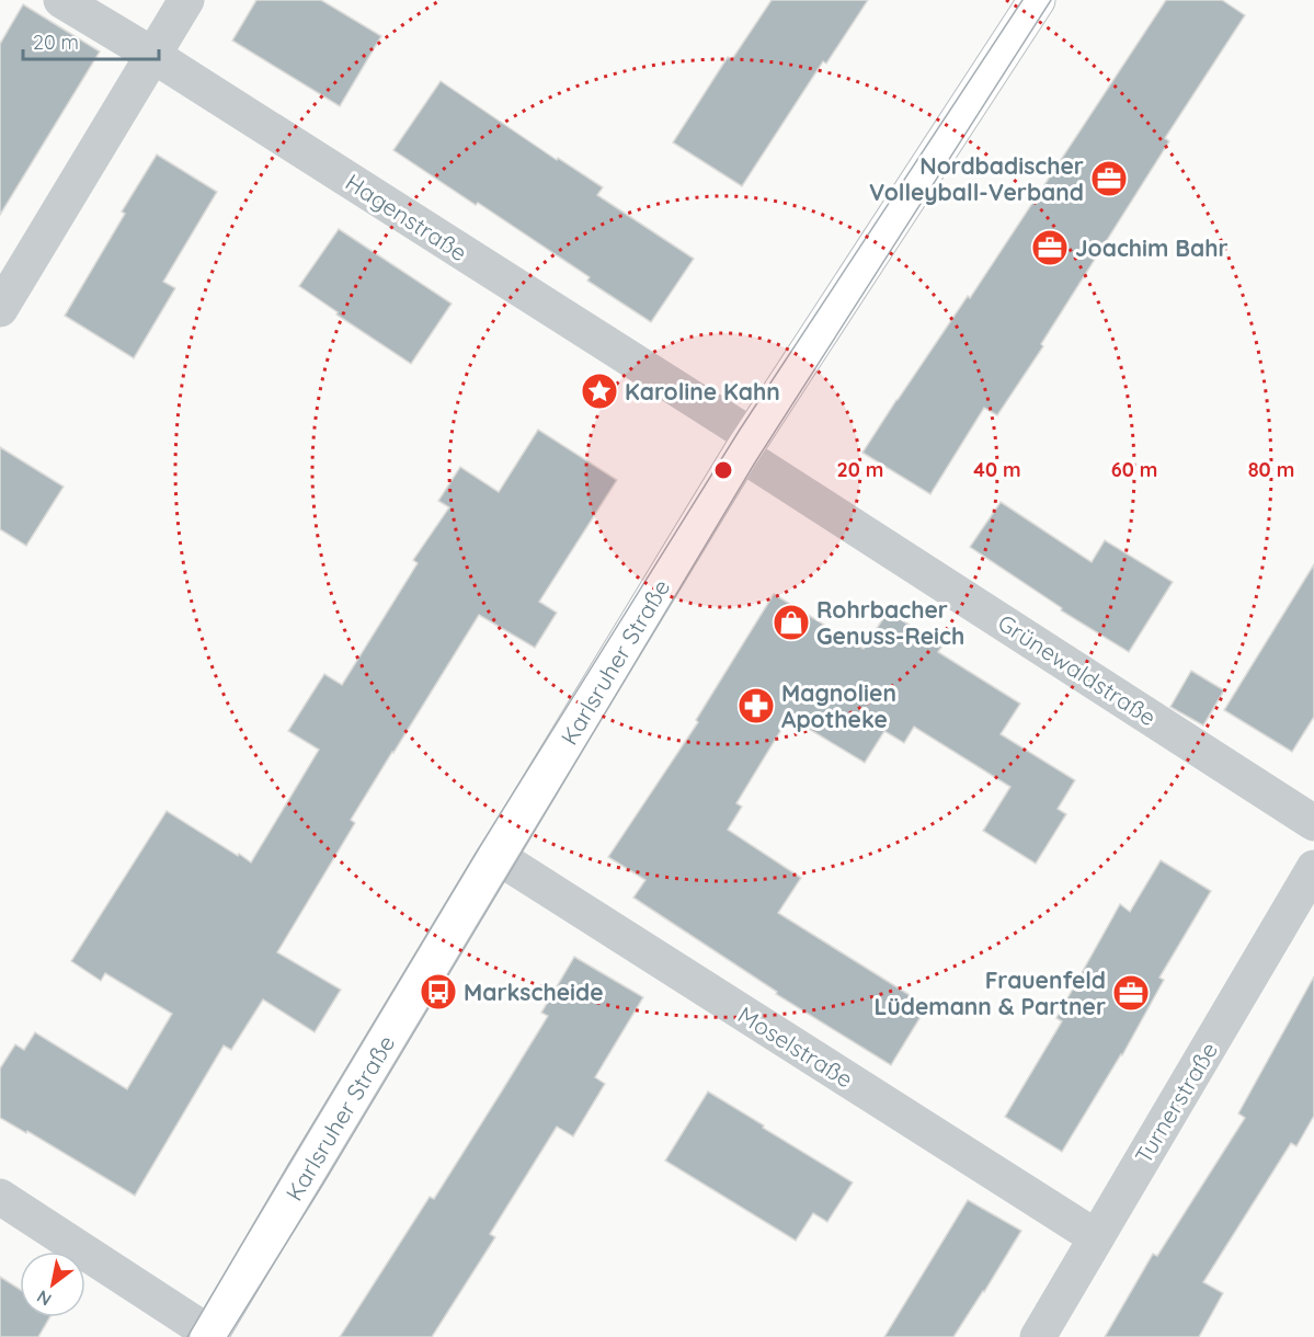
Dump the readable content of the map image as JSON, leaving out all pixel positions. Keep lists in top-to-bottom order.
{
  "streets": {
    "main road": ["Karlsruher Straße"],
    "street": [
      "Hagenstraße",
      "Grünewaldstraße",
      "Moselstraße",
      "Turnerstraße"
    ]
  },
  "crossings": [
    ["Hagenstraße", "Karlsruher Straße"],
    ["Hagenstraße", "Grünewaldstraße"],
    ["Karlsruher Straße", "Grünewaldstraße"],
    ["Karlsruher Straße", "Moselstraße"],
    ["Moselstraße", "Turnerstraße"]
  ],
  "places": {
    "office": ["Nordbadischer Volleyball-Verband", "Joachim Bahr", "Frauenfeld Lüdemann & Partner"],
    "place": ["Karoline Kahn"],
    "shop": ["Rohrbacher Genuss-Reich"],
    "pharmacy": ["Magnolien Apotheke"],
    "bus stop": ["Markscheide"]
  },
  "scale_bar": "20 m",
  "north": "bottom left",
  "rings": [
    "20 m",
    "40 m",
    "60 m",
    "80 m"
  ]
}
